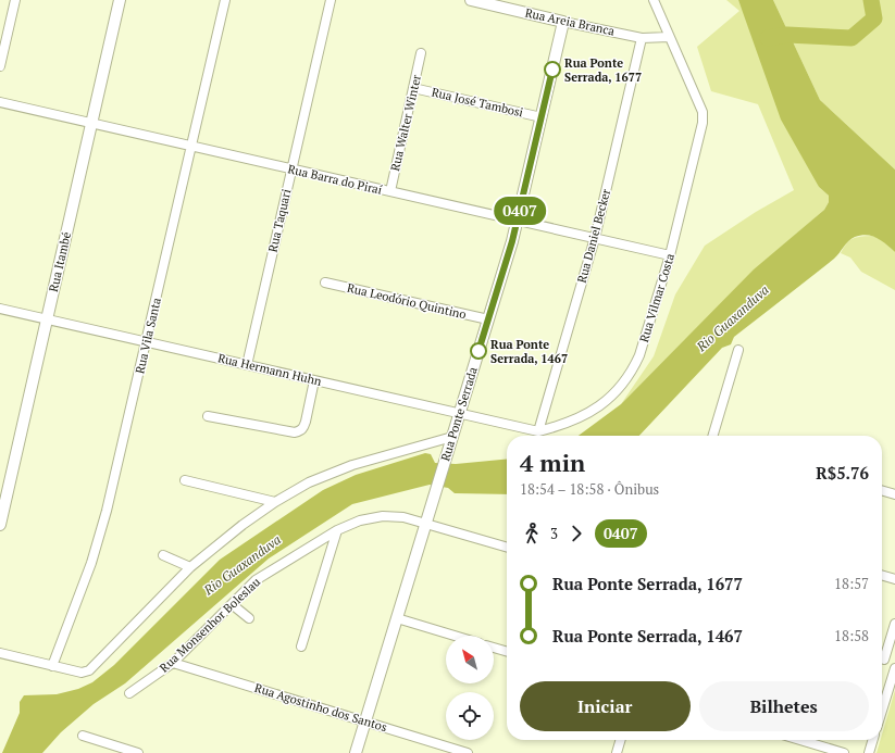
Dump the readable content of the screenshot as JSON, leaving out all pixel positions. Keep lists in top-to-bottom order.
{
  "streets": {
    "street": [
      "Rua Areia Branca",
      "Rua José Tambosi",
      "Rua Walter Winter",
      "Rua Barra do Piraí",
      "Rua Taquari",
      "Rua Daniel Becker",
      "Rua Itambé",
      "Rua Vilmar Costa",
      "Rua Leodório Quintino",
      "Rua Vila Santa",
      "Rua Hermann Huhn",
      "Rua Ponte Serrada",
      "Rua Monsenhor Boleslau",
      "Rua Agostinho dos Santos"
    ]
  },
  "crossings": [
    ["Rua Areia Branca", "Rua Daniel Becker"],
    ["Rua Areia Branca", "Rua Vilmar Costa"],
    ["Rua Areia Branca", "Rua Ponte Serrada"],
    ["Rua José Tambosi", "Rua Walter Winter"],
    ["Rua José Tambosi", "Rua Ponte Serrada"],
    ["Rua Walter Winter", "Rua Barra do Piraí"],
    ["Rua Barra do Piraí", "Rua Taquari"],
    ["Rua Barra do Piraí", "Rua Daniel Becker"],
    ["Rua Barra do Piraí", "Rua Itambé"],
    ["Rua Barra do Piraí", "Rua Vilmar Costa"],
    ["Rua Barra do Piraí", "Rua Vila Santa"],
    ["Rua Barra do Piraí", "Rua Ponte Serrada"],
    ["Rua Taquari", "Rua Hermann Huhn"],
    ["Rua Daniel Becker", "Rua Vilmar Costa"],
    ["Rua Daniel Becker", "Rua Hermann Huhn"],
    ["Rua Itambé", "Rua Hermann Huhn"],
    ["Rua Vilmar Costa", "Rua Hermann Huhn"],
    ["Rua Leodório Quintino", "Rua Ponte Serrada"],
    ["Rua Vila Santa", "Rua Hermann Huhn"],
    ["Rua Hermann Huhn", "Rua Ponte Serrada"],
    ["Rua Ponte Serrada", "Rua Monsenhor Boleslau"],
    ["Rua Ponte Serrada", "Rua Agostinho dos Santos"],
    ["Rua Monsenhor Boleslau", "Rua Agostinho dos Santos"]
  ],
  "water": ["Rio Guaxanduva"],
  "places": ["Rua Ponte Serrada, 1677", "Rua Ponte Serrada, 1467"],
  "lines": ["bus line 0407"],
  "north": "top left",
  "page": {
    "on_map": "0407",
    "heading": ["4 min", "18:54 – 18:58 · Ônibus", "R$5.76"],
    "legs": ["3", "0407"],
    "list": [
      {
        "name": "Rua Ponte Serrada, 1677",
        "value": "18:57"
      },
      {
        "name": "Rua Ponte Serrada, 1467",
        "value": "18:58"
      }
    ],
    "buttons": ["Iniciar", "Bilhetes"]
  }
}
